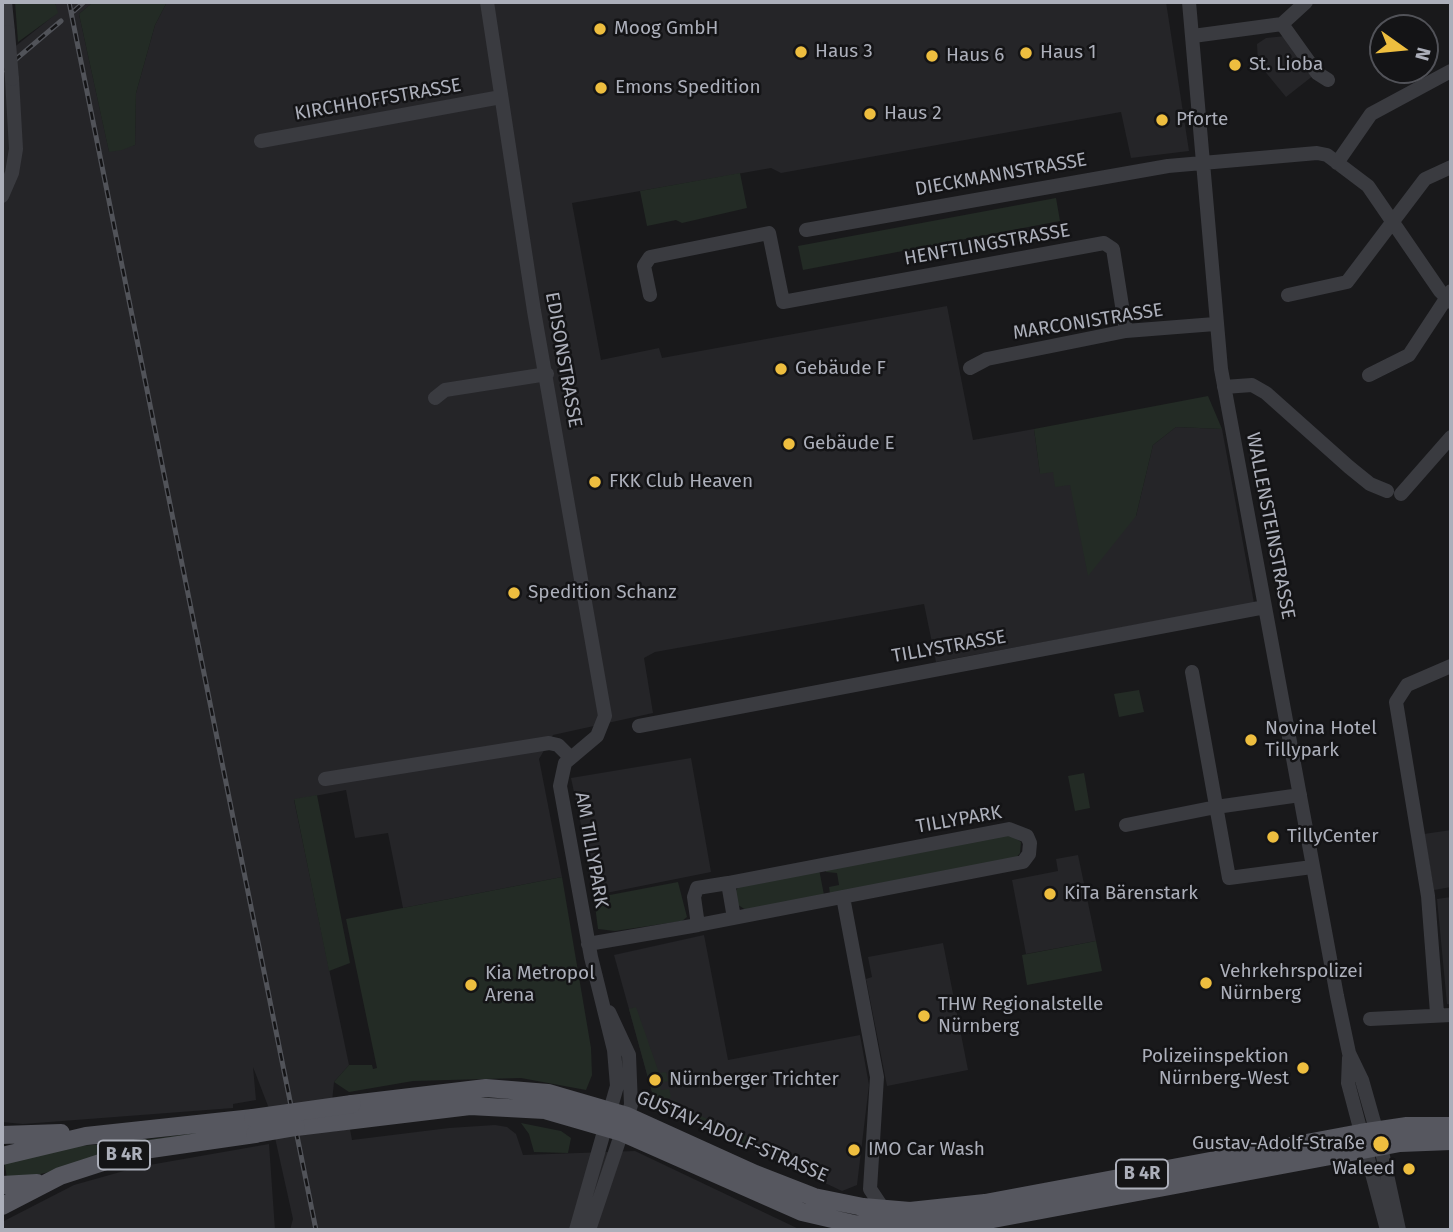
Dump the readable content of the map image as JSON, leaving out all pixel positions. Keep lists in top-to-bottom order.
{
  "streets": {
    "main road": ["GUSTAV-ADOLF-STRASSE", "B 4R"],
    "street": [
      "KIRCHHOFFSTRASSE",
      "DIECKMANNSTRASSE",
      "HENFTLINGSTRASSE",
      "MARCONISTRASSE",
      "EDISONSTRASSE",
      "WALLENSTEINSTRASSE",
      "TILLYSTRASSE",
      "TILLYPARK",
      "AM TILLYPARK"
    ]
  },
  "crossings": [
    ["KIRCHHOFFSTRASSE", "EDISONSTRASSE"],
    ["DIECKMANNSTRASSE", "WALLENSTEINSTRASSE"],
    ["HENFTLINGSTRASSE", "MARCONISTRASSE"],
    ["MARCONISTRASSE", "WALLENSTEINSTRASSE"],
    ["EDISONSTRASSE", "AM TILLYPARK"],
    ["WALLENSTEINSTRASSE", "TILLYSTRASSE"],
    ["WALLENSTEINSTRASSE", "GUSTAV-ADOLF-STRASSE"],
    ["WALLENSTEINSTRASSE", "B 4R"],
    ["TILLYPARK", "AM TILLYPARK"],
    ["AM TILLYPARK", "GUSTAV-ADOLF-STRASSE"],
    ["GUSTAV-ADOLF-STRASSE", "B 4R"]
  ],
  "places": [
    "Moog GmbH",
    "Haus 3",
    "Haus 1",
    "Haus 6",
    "St. Lioba",
    "Emons Spedition",
    "Haus 2",
    "Pforte",
    "Gebäude F",
    "Gebäude E",
    "FKK Club Heaven",
    "Spedition Schanz",
    "Novina Hotel Tillypark",
    "TillyCenter",
    "KiTa Bärenstark",
    "Vehrkehrspolizei Nürnberg",
    "Kia Metropol Arena",
    "THW Regionalstelle Nürnberg",
    "Polizeiinspektion Nürnberg-West",
    "Nürnberger Trichter",
    "Gustav-Adolf-Straße",
    "IMO Car Wash",
    "Waleed"
  ],
  "north": "right"
}
